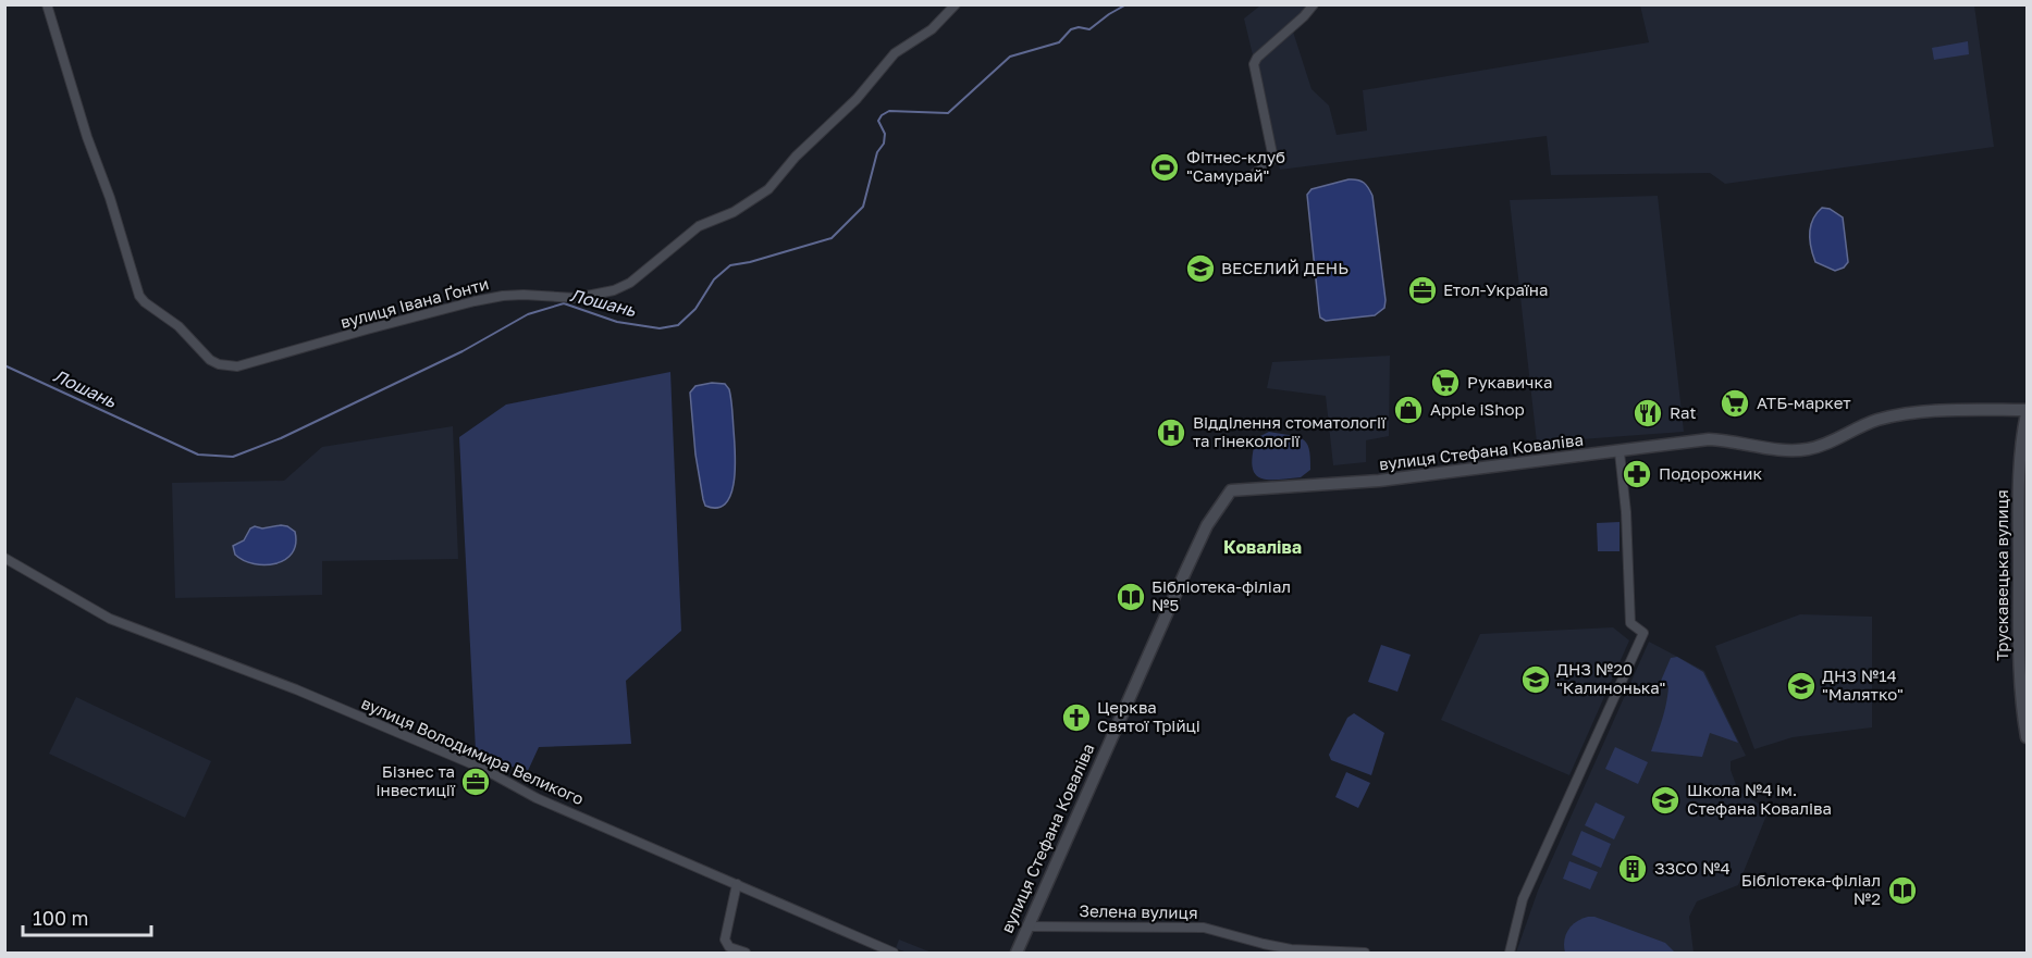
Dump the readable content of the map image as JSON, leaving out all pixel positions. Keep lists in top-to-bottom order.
{
  "streets": {
    "street": [
      "вулиця Івана Ґонти",
      "вулиця Стефана Коваліва",
      "Трускавецька вулиця",
      "вулиця Володимира Великого",
      "Зелена вулиця"
    ]
  },
  "crossings": [
    ["вулиця Стефана Коваліва", "Трускавецька вулиця"],
    ["вулиця Стефана Коваліва", "Зелена вулиця"]
  ],
  "districts": ["Коваліва"],
  "water": ["Лошань"],
  "places": {
    "sports": ["Фітнес-клуб \"Самурай\""],
    "school or university": [
      "ВЕСЕЛИЙ ДЕНЬ",
      "ДНЗ №20 \"Калинонька\"",
      "ДНЗ №14 \"Малятко\"",
      "Школа №4 ім. Стефана Коваліва"
    ],
    "office": ["Етол-Україна", "Бізнес та інвестиції"],
    "supermarket": ["Рукавичка", "АТБ-маркет"],
    "shop": ["Apple iShop"],
    "restaurant": ["Rat"],
    "hospital": ["Відділення стоматології та гінекології"],
    "pharmacy": ["Подорожник"],
    "library": ["Бібліотека-філіал №5", "Бібліотека-філіал №2"],
    "church": ["Церква Святої Трійці"],
    "building": ["ЗЗСО №4"]
  },
  "scale_bar": "100 m"
}
